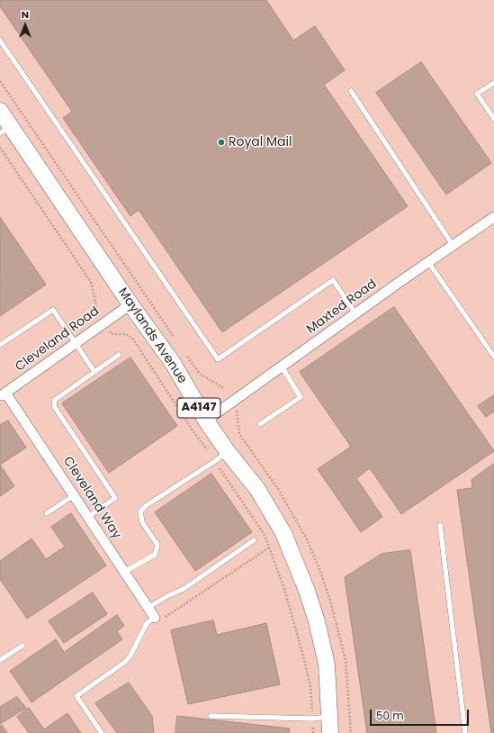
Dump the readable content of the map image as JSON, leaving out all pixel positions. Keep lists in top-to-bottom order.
{
  "streets": {
    "main road": ["Maylands Avenue", "A4147"],
    "street": ["Maxted Road", "Cleveland Road", "Cleveland Way"]
  },
  "crossings": [
    ["Maxted Road", "Maylands Avenue"],
    ["Maylands Avenue", "Cleveland Road"],
    ["Cleveland Road", "Cleveland Way"]
  ],
  "places": ["Royal Mail"],
  "scale_bar": "50 m",
  "north": "top"
}
